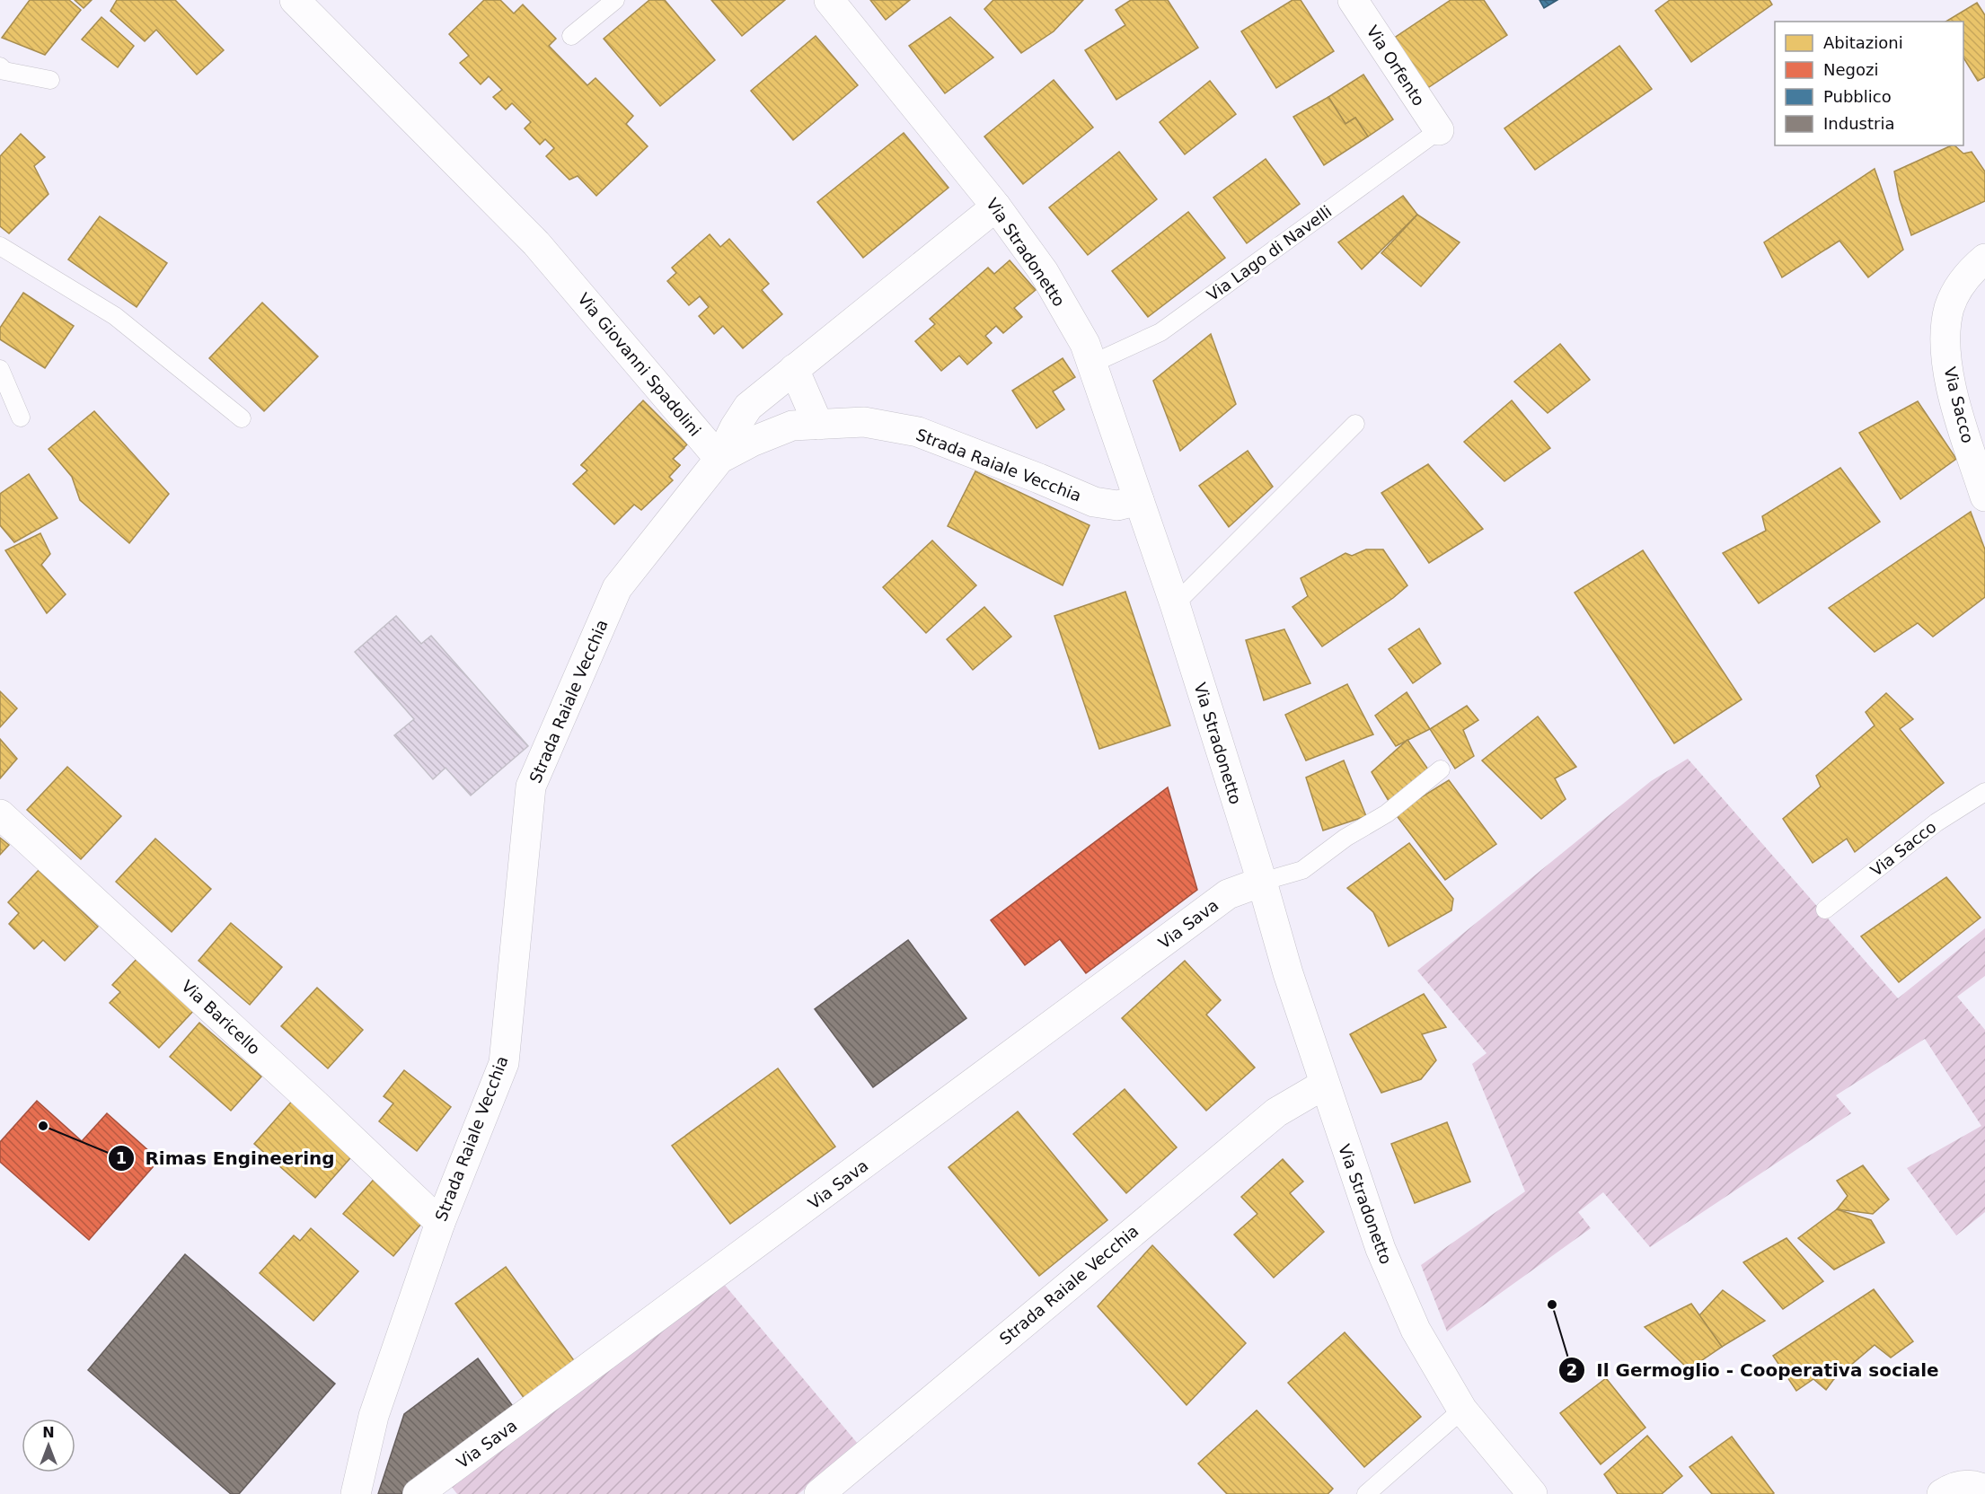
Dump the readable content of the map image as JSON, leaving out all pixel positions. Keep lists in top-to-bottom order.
{
  "streets": {
    "street": [
      "Via Orfento",
      "Via Stradonetto",
      "Via Giovanni Spadolini",
      "Via Sacco",
      "Strada Raiale Vecchia",
      "Via Sava",
      "Via Baricello"
    ],
    "lane": ["Via Lago di Navelli"]
  },
  "crossings": [
    ["Via Orfento", "Via Lago di Navelli"],
    ["Via Stradonetto", "Via Lago di Navelli"],
    ["Via Stradonetto", "Strada Raiale Vecchia"],
    ["Via Stradonetto", "Via Sava"],
    ["Via Giovanni Spadolini", "Strada Raiale Vecchia"],
    ["Strada Raiale Vecchia", "Via Baricello"]
  ],
  "places": ["Rimas Engineering", "Il Germoglio - Cooperativa sociale"],
  "legend": [
    "Abitazioni",
    "Negozi",
    "Pubblico",
    "Industria"
  ],
  "north": "top"
}
